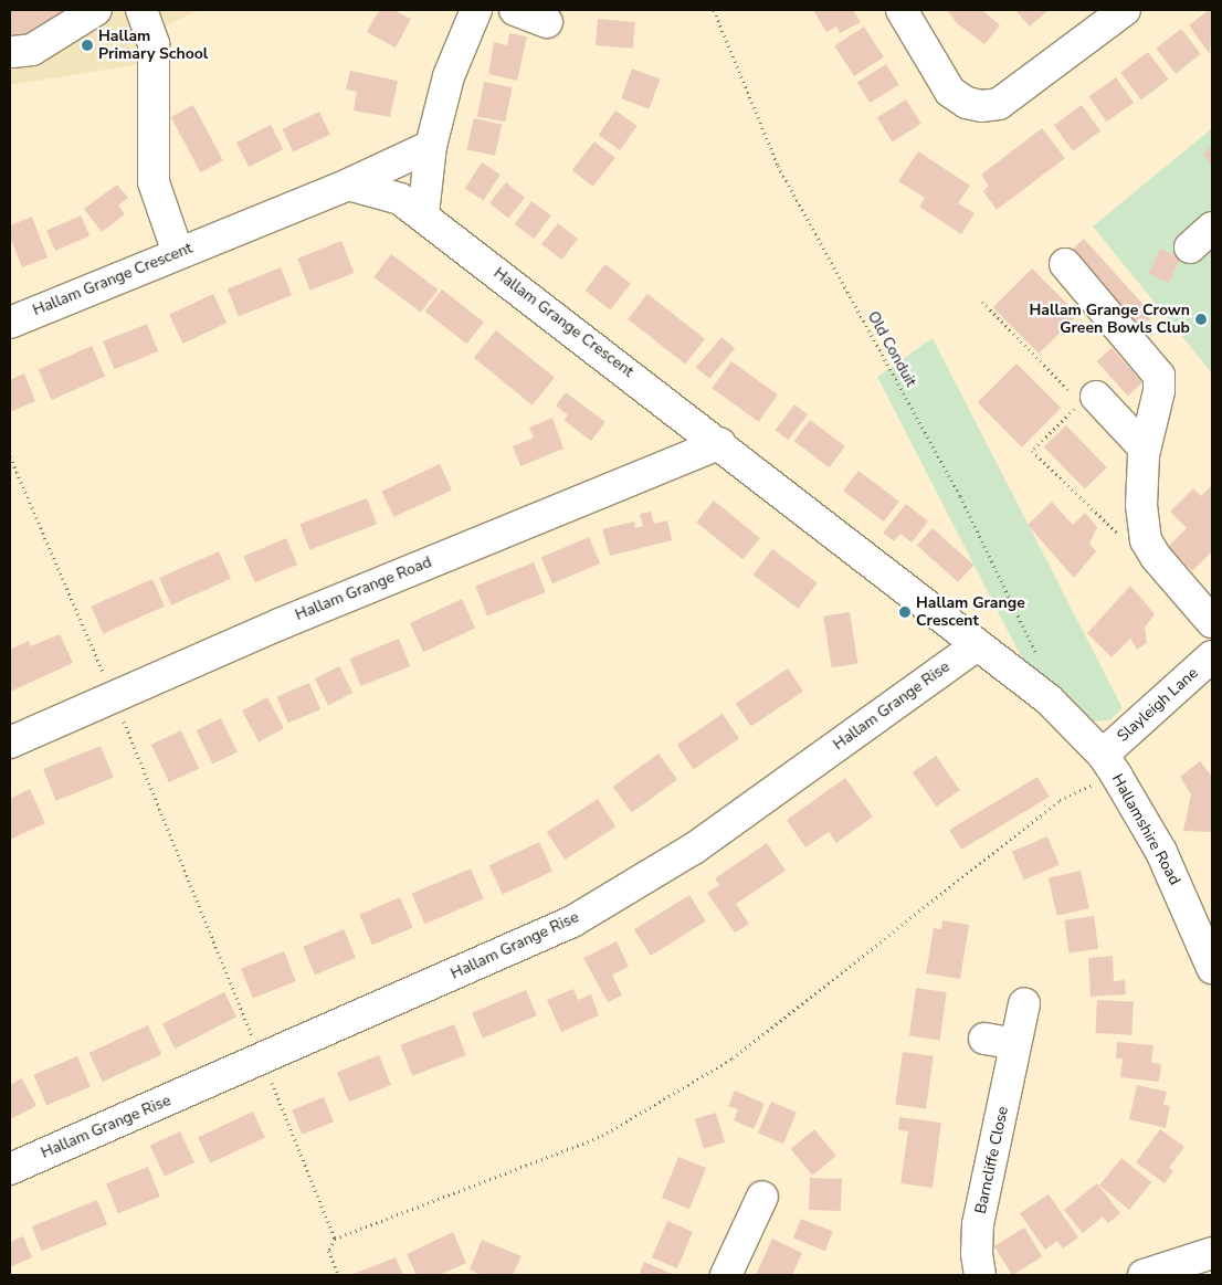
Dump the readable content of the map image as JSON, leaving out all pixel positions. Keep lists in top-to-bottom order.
{
  "streets": {
    "street": [
      "Hallam Grange Crescent",
      "Hallam Grange Road",
      "Slayleigh Lane",
      "Hallam Grange Rise",
      "Hallamshire Road",
      "Barncliffe Close"
    ],
    "path": ["Old Conduit"]
  },
  "crossings": [
    ["Hallam Grange Crescent", "Old Conduit"],
    ["Hallam Grange Crescent", "Hallam Grange Road"],
    ["Hallam Grange Crescent", "Slayleigh Lane"],
    ["Hallam Grange Crescent", "Hallam Grange Rise"],
    ["Hallam Grange Crescent", "Hallamshire Road"],
    ["Slayleigh Lane", "Hallamshire Road"]
  ],
  "places": ["Hallam Primary School", "Hallam Grange Crown Green Bowls Club", "Hallam Grange Crescent"]
}
